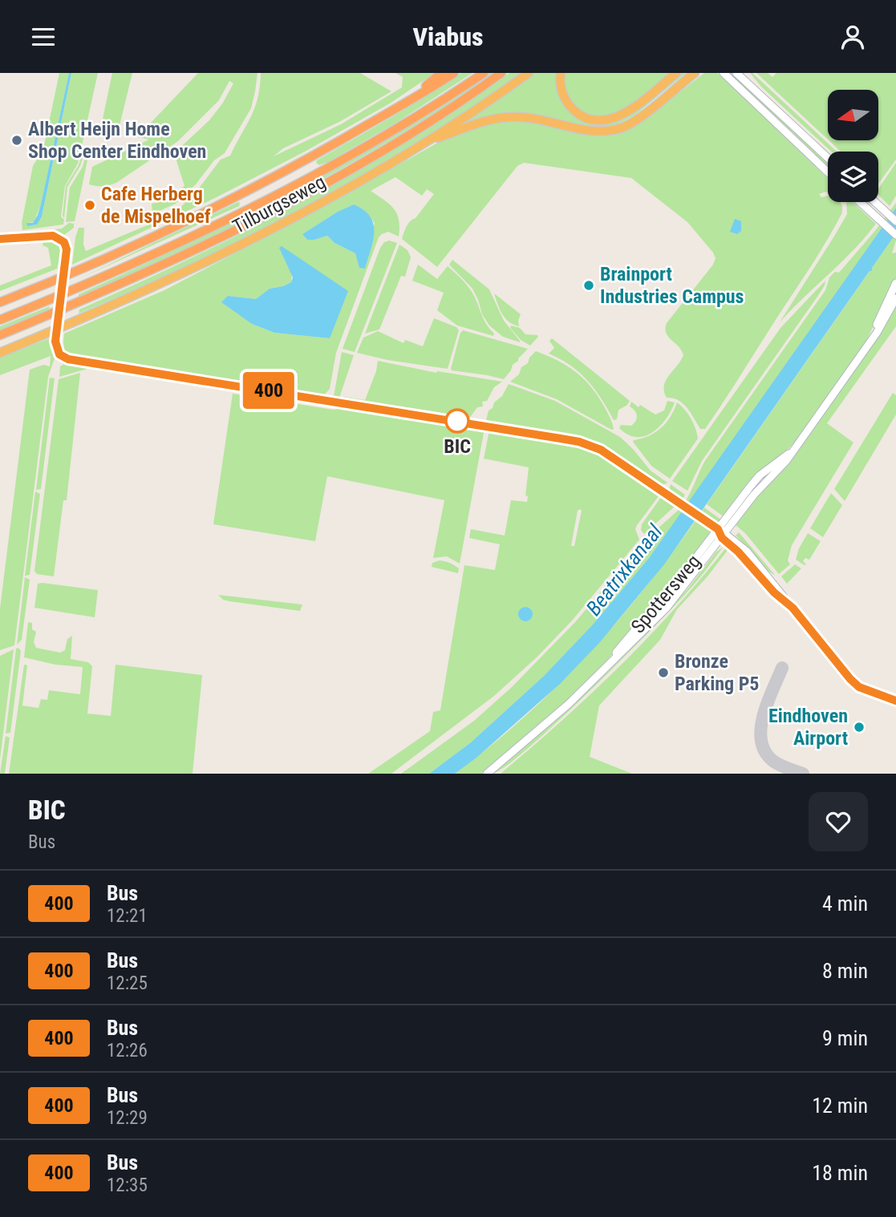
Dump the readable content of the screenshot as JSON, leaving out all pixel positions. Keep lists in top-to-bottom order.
{
  "streets": {
    "highway": ["Tilburgseweg"],
    "main road": ["Spottersweg"]
  },
  "water": ["Beatrixkanaal"],
  "places": [
    "Albert Heijn Home Shop Center Eindhoven",
    "Cafe Herberg de Mispelhoef",
    "Brainport Industries Campus",
    "BIC",
    "Bronze Parking P5",
    "Eindhoven Airport"
  ],
  "lines": ["bus line 400"],
  "north": "left",
  "page": {
    "header": "Viabus",
    "on_map": "400",
    "heading": ["BIC", "Bus"],
    "list": [
      {
        "mark": "400",
        "name": "Bus",
        "note": "12:21",
        "value": "4 min"
      },
      {
        "mark": "400",
        "name": "Bus",
        "note": "12:25",
        "value": "8 min"
      },
      {
        "mark": "400",
        "name": "Bus",
        "note": "12:26",
        "value": "9 min"
      },
      {
        "mark": "400",
        "name": "Bus",
        "note": "12:29",
        "value": "12 min"
      },
      {
        "mark": "400",
        "name": "Bus",
        "note": "12:35",
        "value": "18 min"
      }
    ]
  }
}
